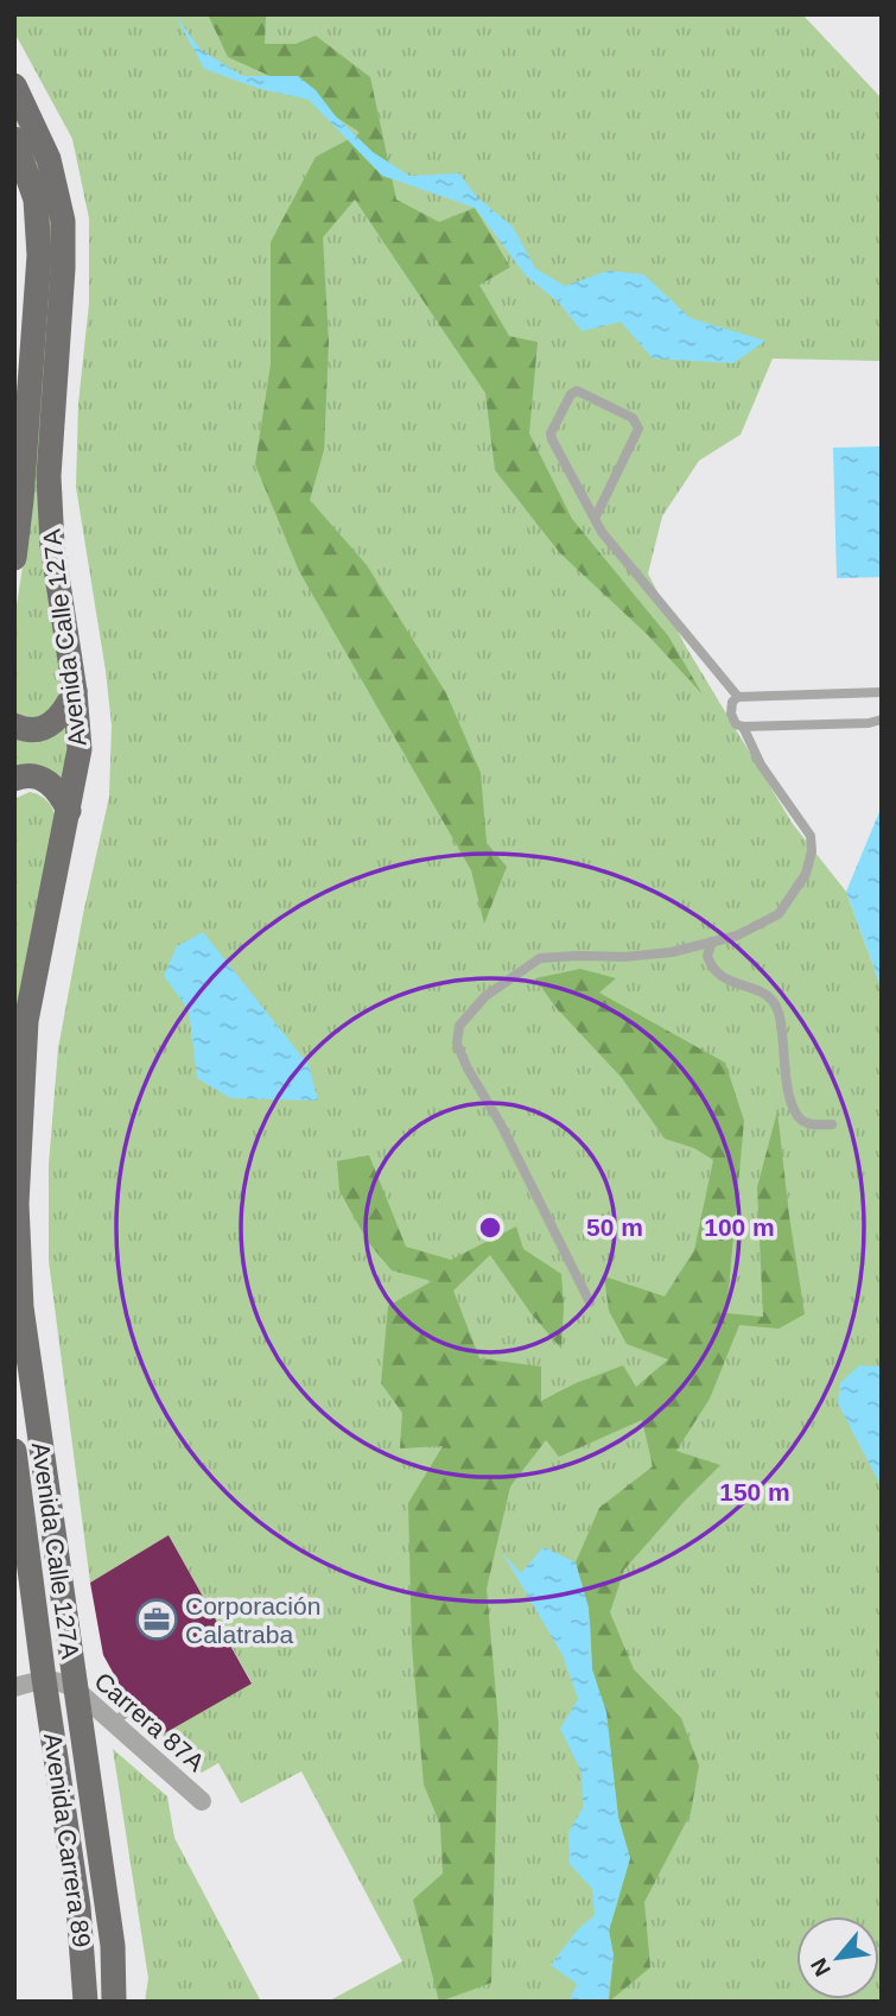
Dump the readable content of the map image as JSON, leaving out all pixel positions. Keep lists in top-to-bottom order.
{
  "streets": {
    "main road": ["Avenida Calle 127A", "Avenida Carrera 89"],
    "street": ["Carrera 87A"]
  },
  "crossings": [
    ["Avenida Calle 127A", "Carrera 87A"],
    ["Avenida Calle 127A", "Avenida Carrera 89"],
    ["Carrera 87A", "Avenida Carrera 89"]
  ],
  "places": {
    "office": ["Corporación Calatraba"]
  },
  "north": "bottom left",
  "rings": ["50 m", "100 m", "150 m"]
}
